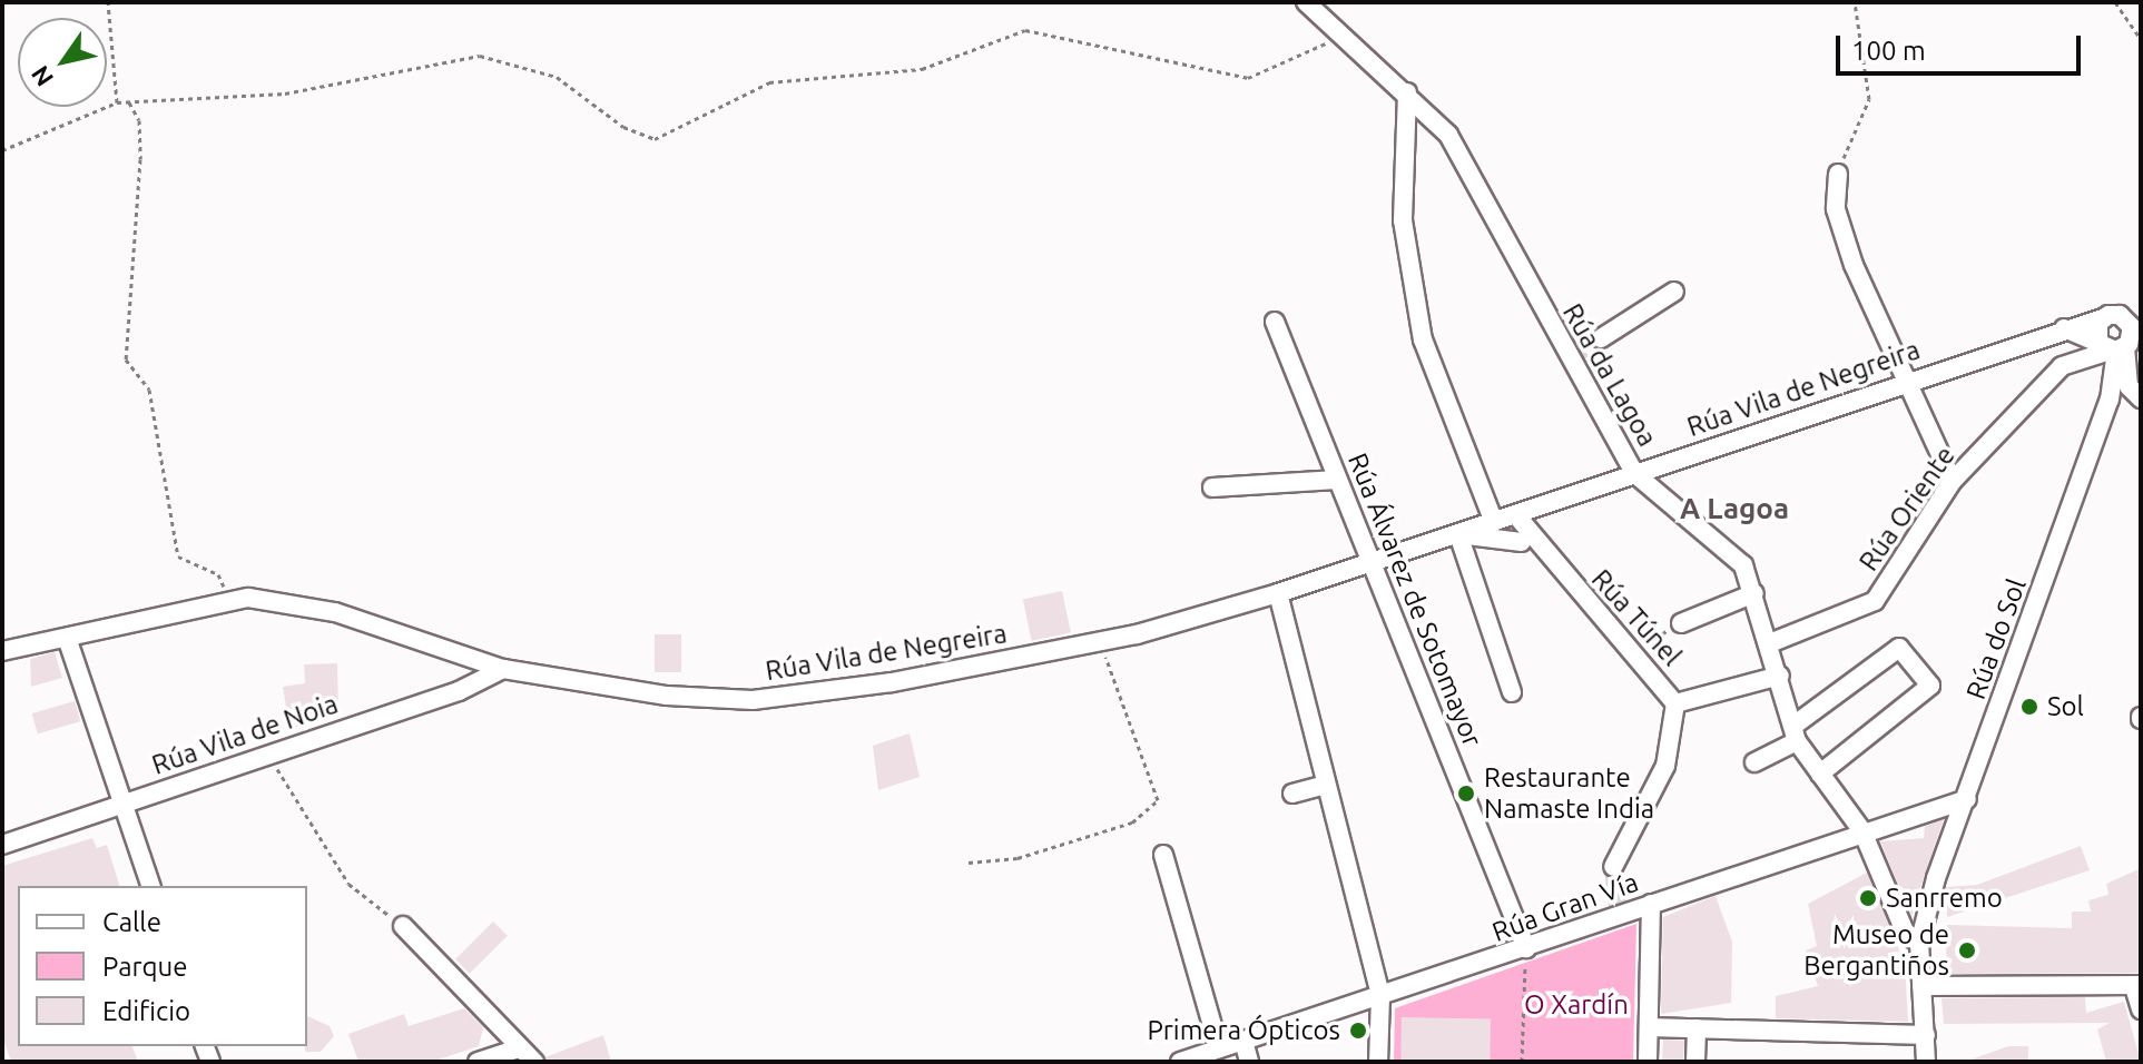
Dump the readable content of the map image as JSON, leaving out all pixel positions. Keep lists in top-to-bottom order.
{
  "streets": {
    "street": [
      "Rúa da Lagoa",
      "Rúa Vila de Negreira",
      "Rúa Oriente",
      "Rúa Álvarez de Sotomayor",
      "Rúa Túnel",
      "Rúa do Sol",
      "Rúa Vila de Noia",
      "Rúa Gran Vía"
    ]
  },
  "crossings": [
    ["Rúa da Lagoa", "Rúa Vila de Negreira"],
    ["Rúa da Lagoa", "Rúa Oriente"],
    ["Rúa da Lagoa", "Rúa Túnel"],
    ["Rúa da Lagoa", "Rúa do Sol"],
    ["Rúa da Lagoa", "Rúa Gran Vía"],
    ["Rúa Vila de Negreira", "Rúa Álvarez de Sotomayor"],
    ["Rúa Vila de Negreira", "Rúa Túnel"],
    ["Rúa Vila de Negreira", "Rúa do Sol"],
    ["Rúa Vila de Negreira", "Rúa Vila de Noia"],
    ["Rúa Oriente", "Rúa do Sol"],
    ["Rúa Álvarez de Sotomayor", "Rúa Gran Vía"],
    ["Rúa do Sol", "Rúa Gran Vía"]
  ],
  "districts": ["A Lagoa"],
  "parks": ["O Xardín"],
  "places": [
    "Sol",
    "Restaurante Namaste India",
    "Sanrremo",
    "Museo de Bergantiños",
    "Primera Ópticos"
  ],
  "legend": ["Calle", "Parque", "Edificio"],
  "scale_bar": "100 m",
  "north": "bottom left"
}
